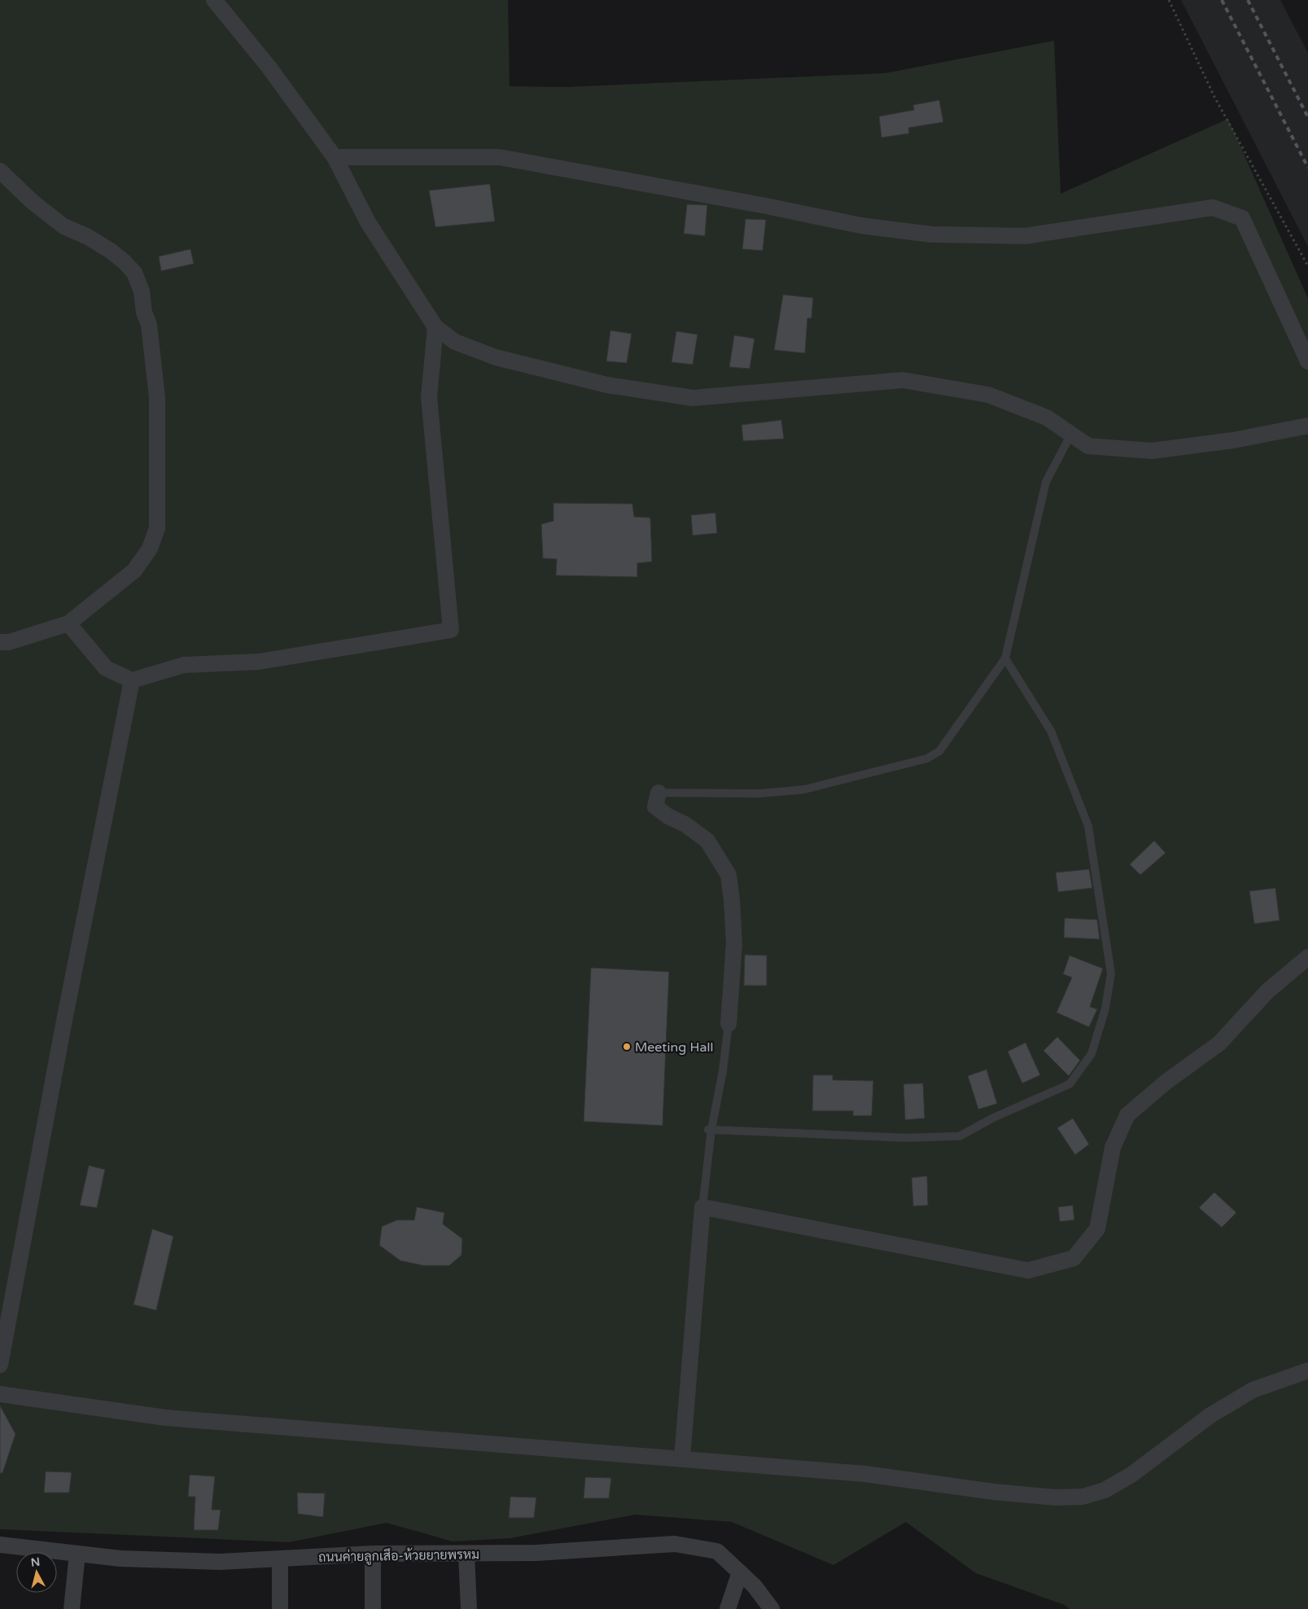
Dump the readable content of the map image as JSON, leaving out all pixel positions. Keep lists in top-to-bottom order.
{
  "streets": {
    "street": ["ถนนค่ายลูกเสึอ-ห้วยยายพรหม"]
  },
  "places": ["Meeting Hall"],
  "north": "top"
}
